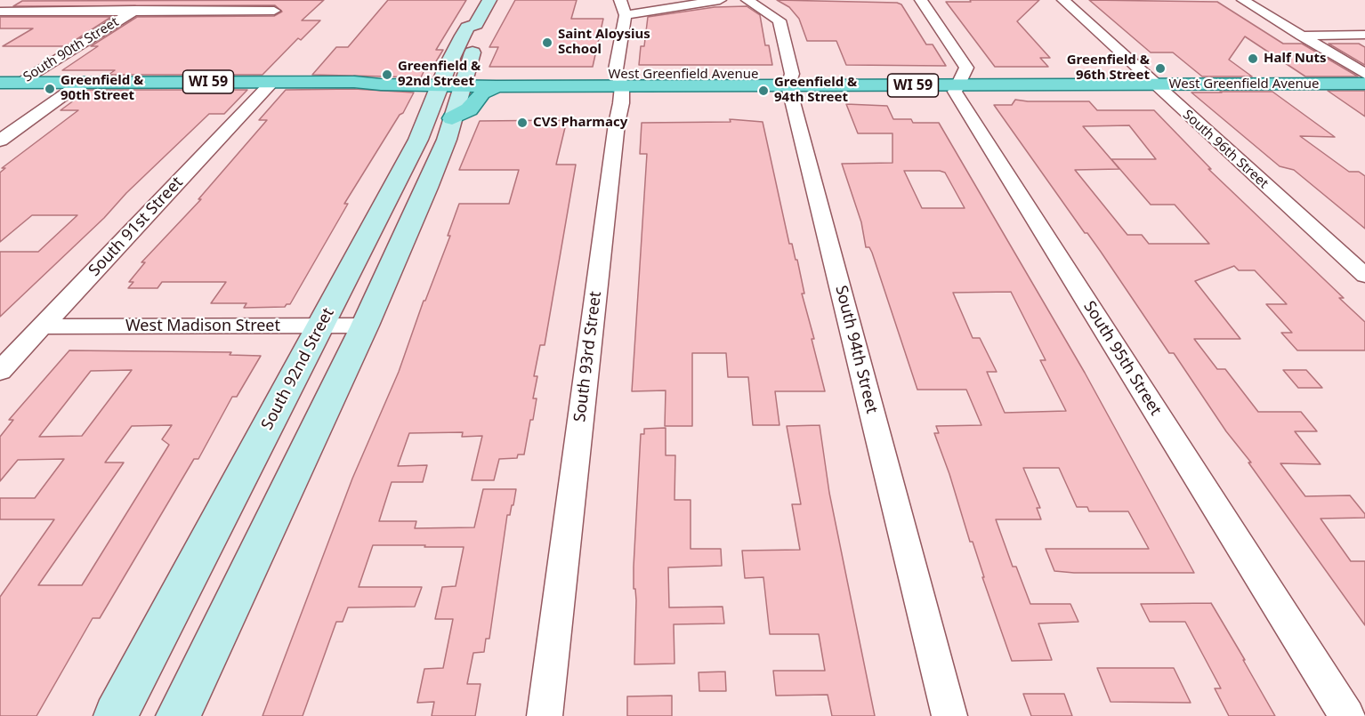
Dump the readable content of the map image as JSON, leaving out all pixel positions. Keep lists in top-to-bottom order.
{
  "streets": {
    "main road": ["West Greenfield Avenue", "WI 59"],
    "street": [
      "South 90th Street",
      "South 96th Street",
      "South 91st Street",
      "West Madison Street",
      "South 94th Street",
      "South 93rd Street",
      "South 95th Street",
      "South 92nd Street"
    ]
  },
  "crossings": [
    ["South 90th Street", "West Greenfield Avenue"],
    ["West Greenfield Avenue", "South 96th Street"],
    ["West Greenfield Avenue", "South 91st Street"],
    ["West Greenfield Avenue", "South 94th Street"],
    ["West Greenfield Avenue", "South 93rd Street"],
    ["West Greenfield Avenue", "South 95th Street"],
    ["West Greenfield Avenue", "South 92nd Street"],
    ["South 91st Street", "West Madison Street"],
    ["West Madison Street", "South 92nd Street"]
  ],
  "places": [
    "Saint Aloysius School",
    "Half Nuts",
    "Greenfield & 96th Street",
    "Greenfield & 92nd Street",
    "Greenfield & 90th Street",
    "Greenfield & 94th Street",
    "CVS Pharmacy"
  ]
}
